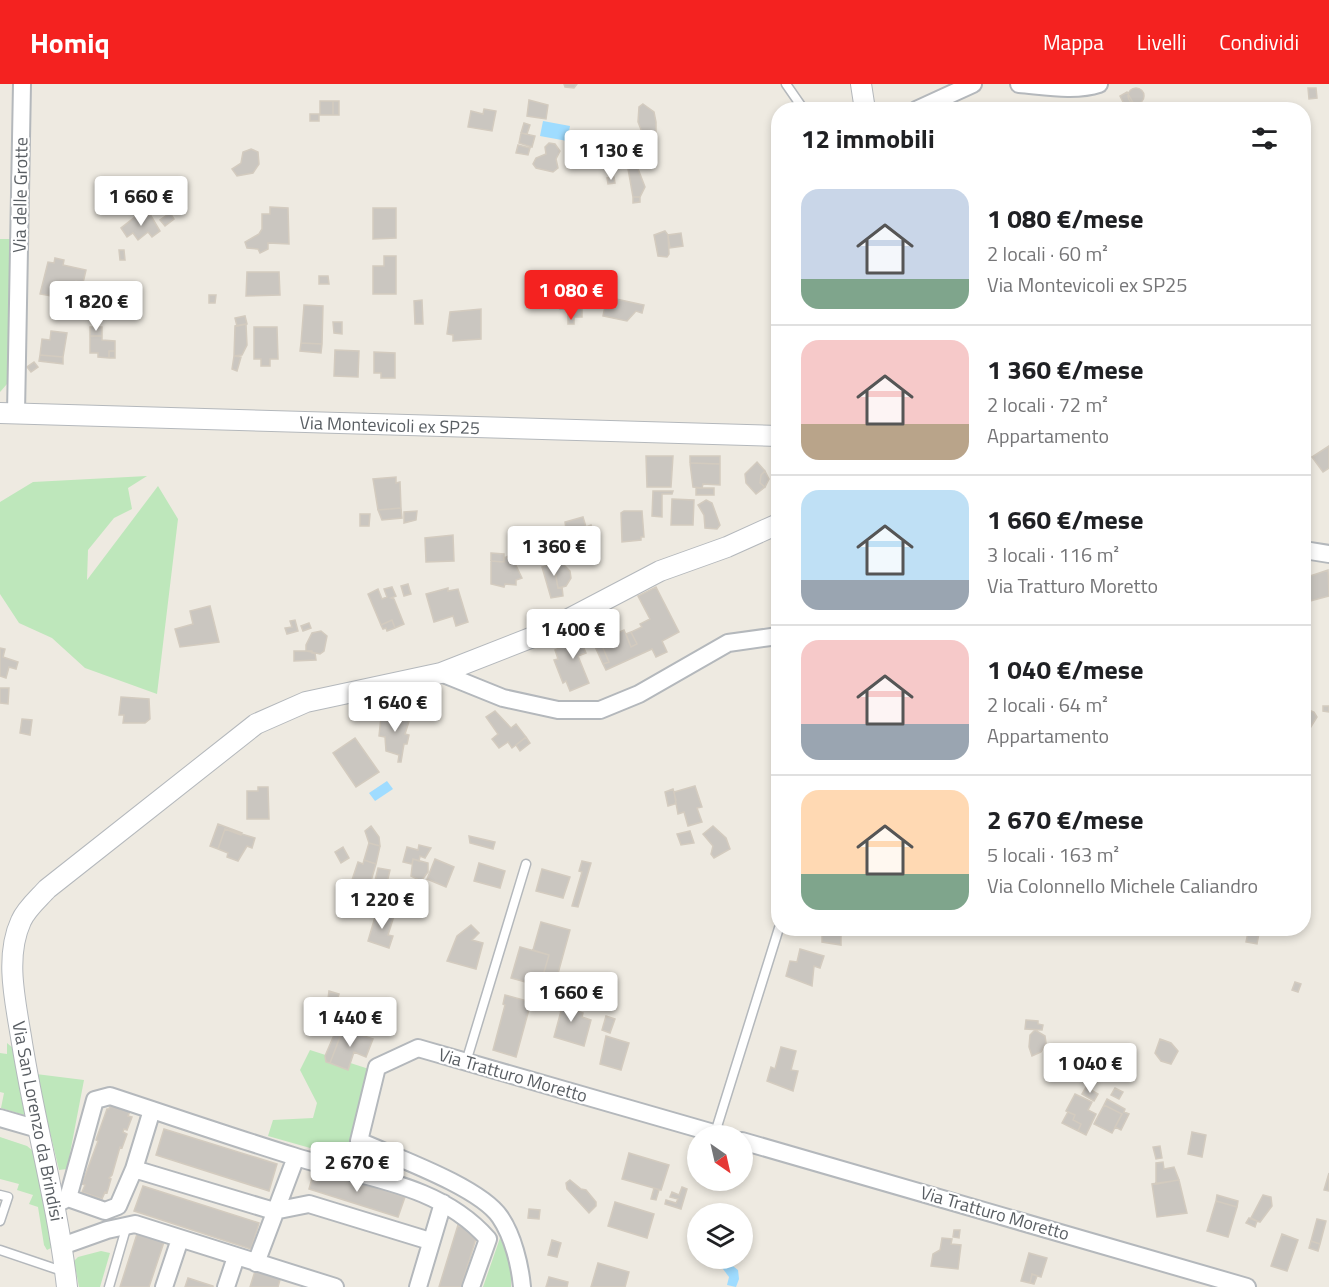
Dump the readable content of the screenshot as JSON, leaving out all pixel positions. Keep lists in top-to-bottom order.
{
  "streets": {
    "street": [
      "Via delle Grotte",
      "Via Montevicoli ex SP25",
      "Via Tratturo Moretto",
      "Via San Lorenzo da Brindisi"
    ]
  },
  "crossings": [
    ["Via delle Grotte", "Via Montevicoli ex SP25"]
  ],
  "north": "bottom right",
  "page": {
    "header": "Homiq",
    "nav": ["Mappa", "Livelli", "Condividi"],
    "heading": "12 immobili",
    "price": [
      "1 130 €",
      "1 660 €",
      "1 080 €",
      "1 820 €",
      "1 360 €",
      "1 400 €",
      "1 640 €",
      "1 220 €",
      "1 660 €",
      "1 440 €",
      "1 040 €",
      "2 670 €"
    ],
    "list": [
      {
        "name": "1 080 €/mese",
        "note": "2 locali · 60 m² · Via Montevicoli ex SP25"
      },
      {
        "name": "1 360 €/mese",
        "note": "2 locali · 72 m² · Appartamento"
      },
      {
        "name": "1 660 €/mese",
        "note": "3 locali · 116 m² · Via Tratturo Moretto"
      },
      {
        "name": "1 040 €/mese",
        "note": "2 locali · 64 m² · Appartamento"
      },
      {
        "name": "2 670 €/mese",
        "note": "5 locali · 163 m² · Via Colonnello Michele Caliandro"
      }
    ]
  }
}
